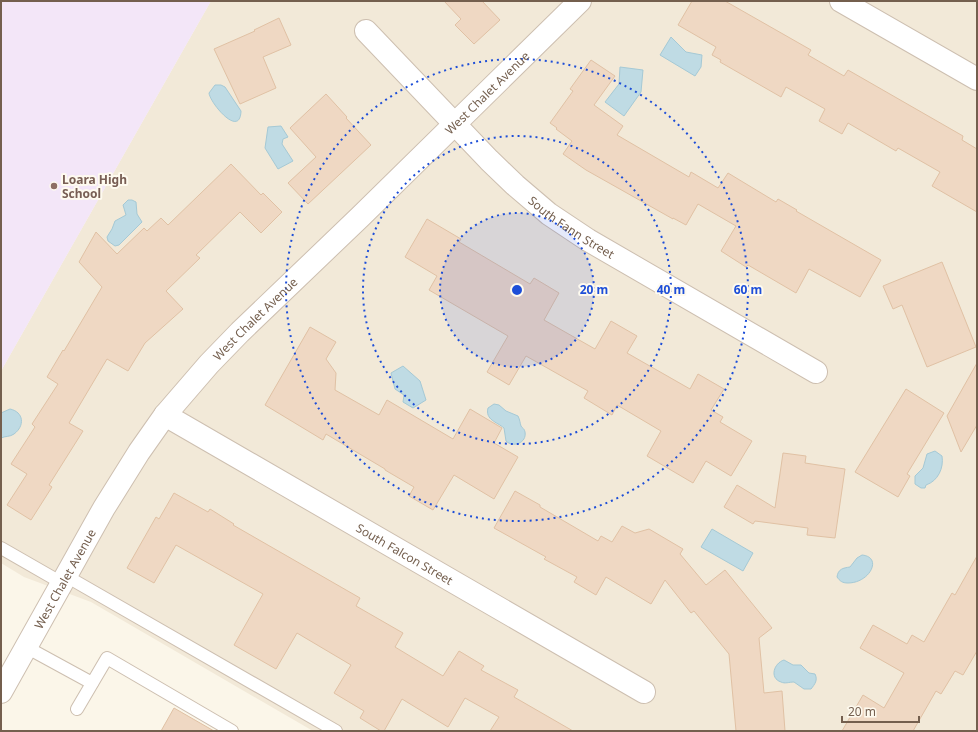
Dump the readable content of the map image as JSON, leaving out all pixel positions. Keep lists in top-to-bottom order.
{
  "streets": {
    "street": ["West Chalet Avenue", "South Fann Street", "South Falcon Street"]
  },
  "crossings": [
    ["West Chalet Avenue", "South Fann Street"],
    ["West Chalet Avenue", "South Falcon Street"]
  ],
  "places": ["Loara High School"],
  "scale_bar": "20 m",
  "rings": ["20 m", "40 m", "60 m"]
}
